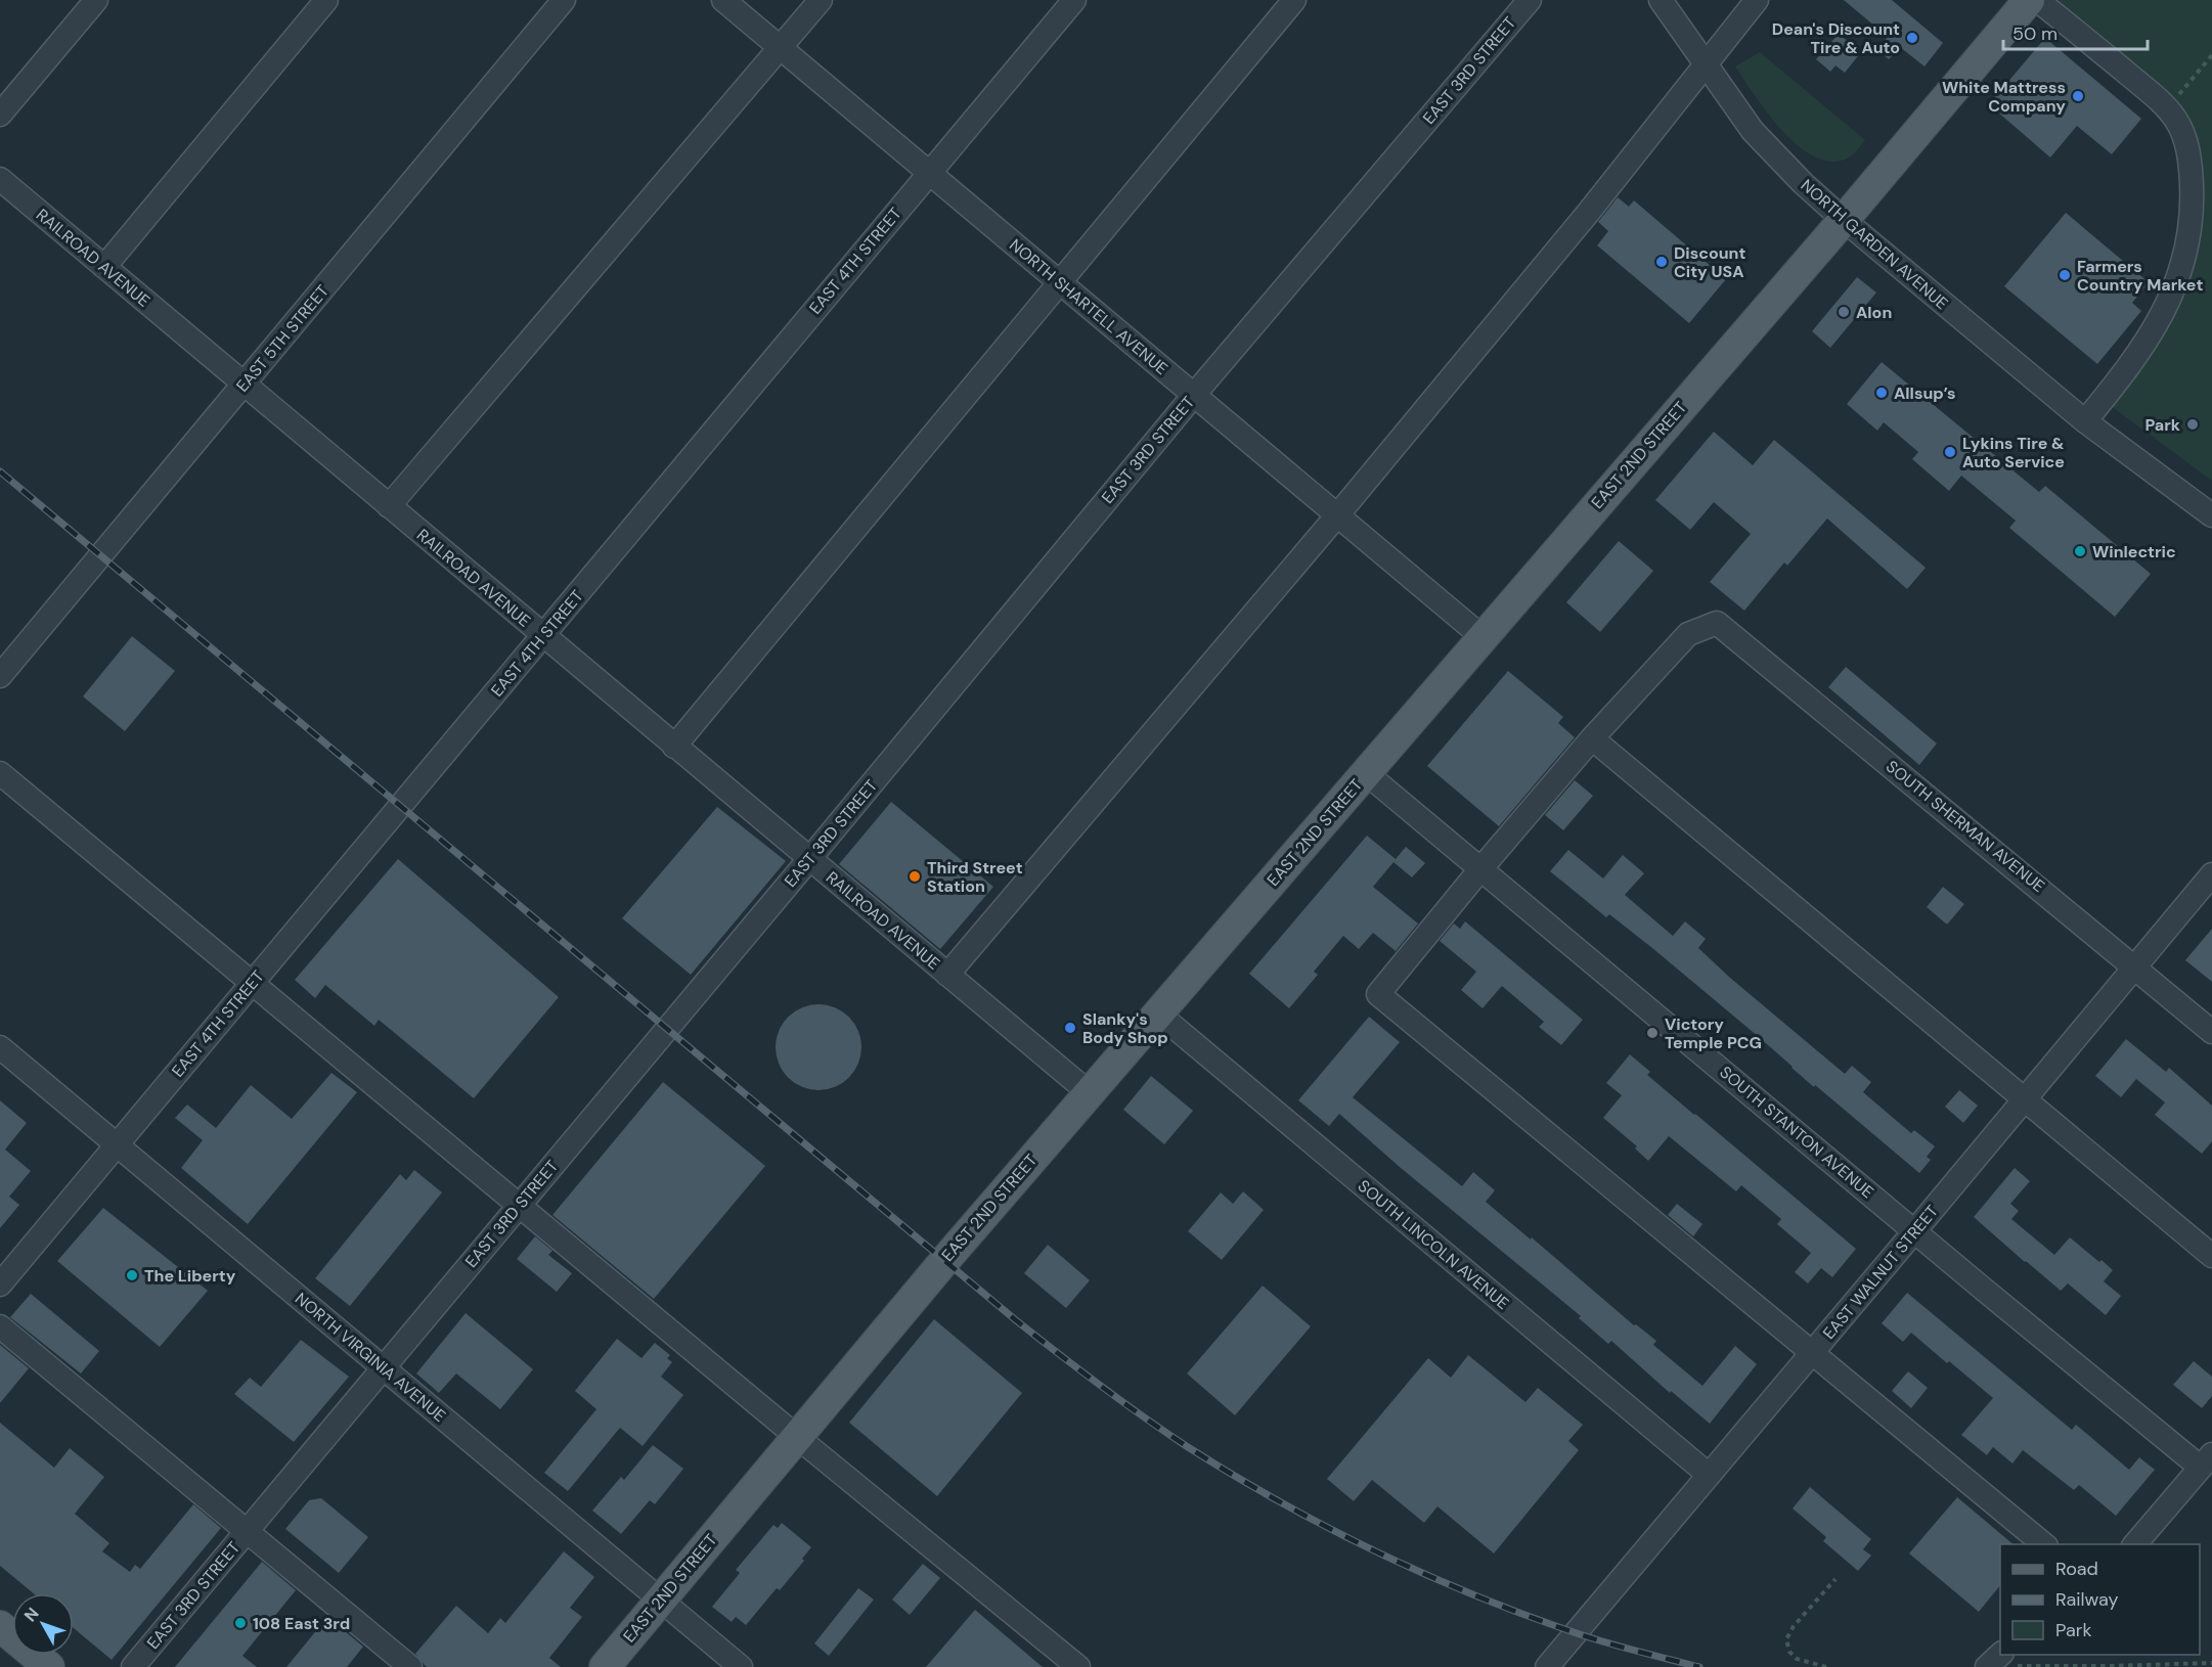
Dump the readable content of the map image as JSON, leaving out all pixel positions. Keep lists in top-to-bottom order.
{
  "streets": {
    "main road": ["EAST 2ND STREET"],
    "street": [
      "EAST 3RD STREET",
      "NORTH GARDEN AVENUE",
      "RAILROAD AVENUE",
      "EAST 4TH STREET",
      "NORTH SHARTELL AVENUE",
      "EAST 5TH STREET",
      "SOUTH SHERMAN AVENUE",
      "SOUTH STANTON AVENUE",
      "SOUTH LINCOLN AVENUE",
      "EAST WALNUT STREET",
      "NORTH VIRGINIA AVENUE"
    ]
  },
  "crossings": [
    ["EAST 3RD STREET", "RAILROAD AVENUE"],
    ["EAST 3RD STREET", "NORTH SHARTELL AVENUE"],
    ["EAST 3RD STREET", "NORTH VIRGINIA AVENUE"],
    ["NORTH GARDEN AVENUE", "EAST 2ND STREET"],
    ["RAILROAD AVENUE", "EAST 4TH STREET"],
    ["RAILROAD AVENUE", "EAST 5TH STREET"],
    ["RAILROAD AVENUE", "EAST 2ND STREET"],
    ["EAST 4TH STREET", "NORTH SHARTELL AVENUE"],
    ["EAST 4TH STREET", "NORTH VIRGINIA AVENUE"],
    ["NORTH SHARTELL AVENUE", "EAST 2ND STREET"],
    ["EAST 2ND STREET", "SOUTH STANTON AVENUE"],
    ["EAST 2ND STREET", "SOUTH LINCOLN AVENUE"],
    ["EAST 2ND STREET", "NORTH VIRGINIA AVENUE"],
    ["SOUTH SHERMAN AVENUE", "EAST WALNUT STREET"],
    ["SOUTH STANTON AVENUE", "EAST WALNUT STREET"],
    ["SOUTH LINCOLN AVENUE", "EAST WALNUT STREET"]
  ],
  "places": [
    "Dean's Discount Tire & Auto",
    "White Mattress Company",
    "Discount City USA",
    "Farmers Country Market",
    "Alon",
    "Allsup’s",
    "Park",
    "Lykins Tire & Auto Service",
    "Winlectric",
    "Third Street Station",
    "Slanky's Body Shop",
    "Victory Temple PCG",
    "The Liberty",
    "108 East 3rd"
  ],
  "legend": ["Road", "Railway", "Park"],
  "scale_bar": "50 m",
  "north": "top left"
}
